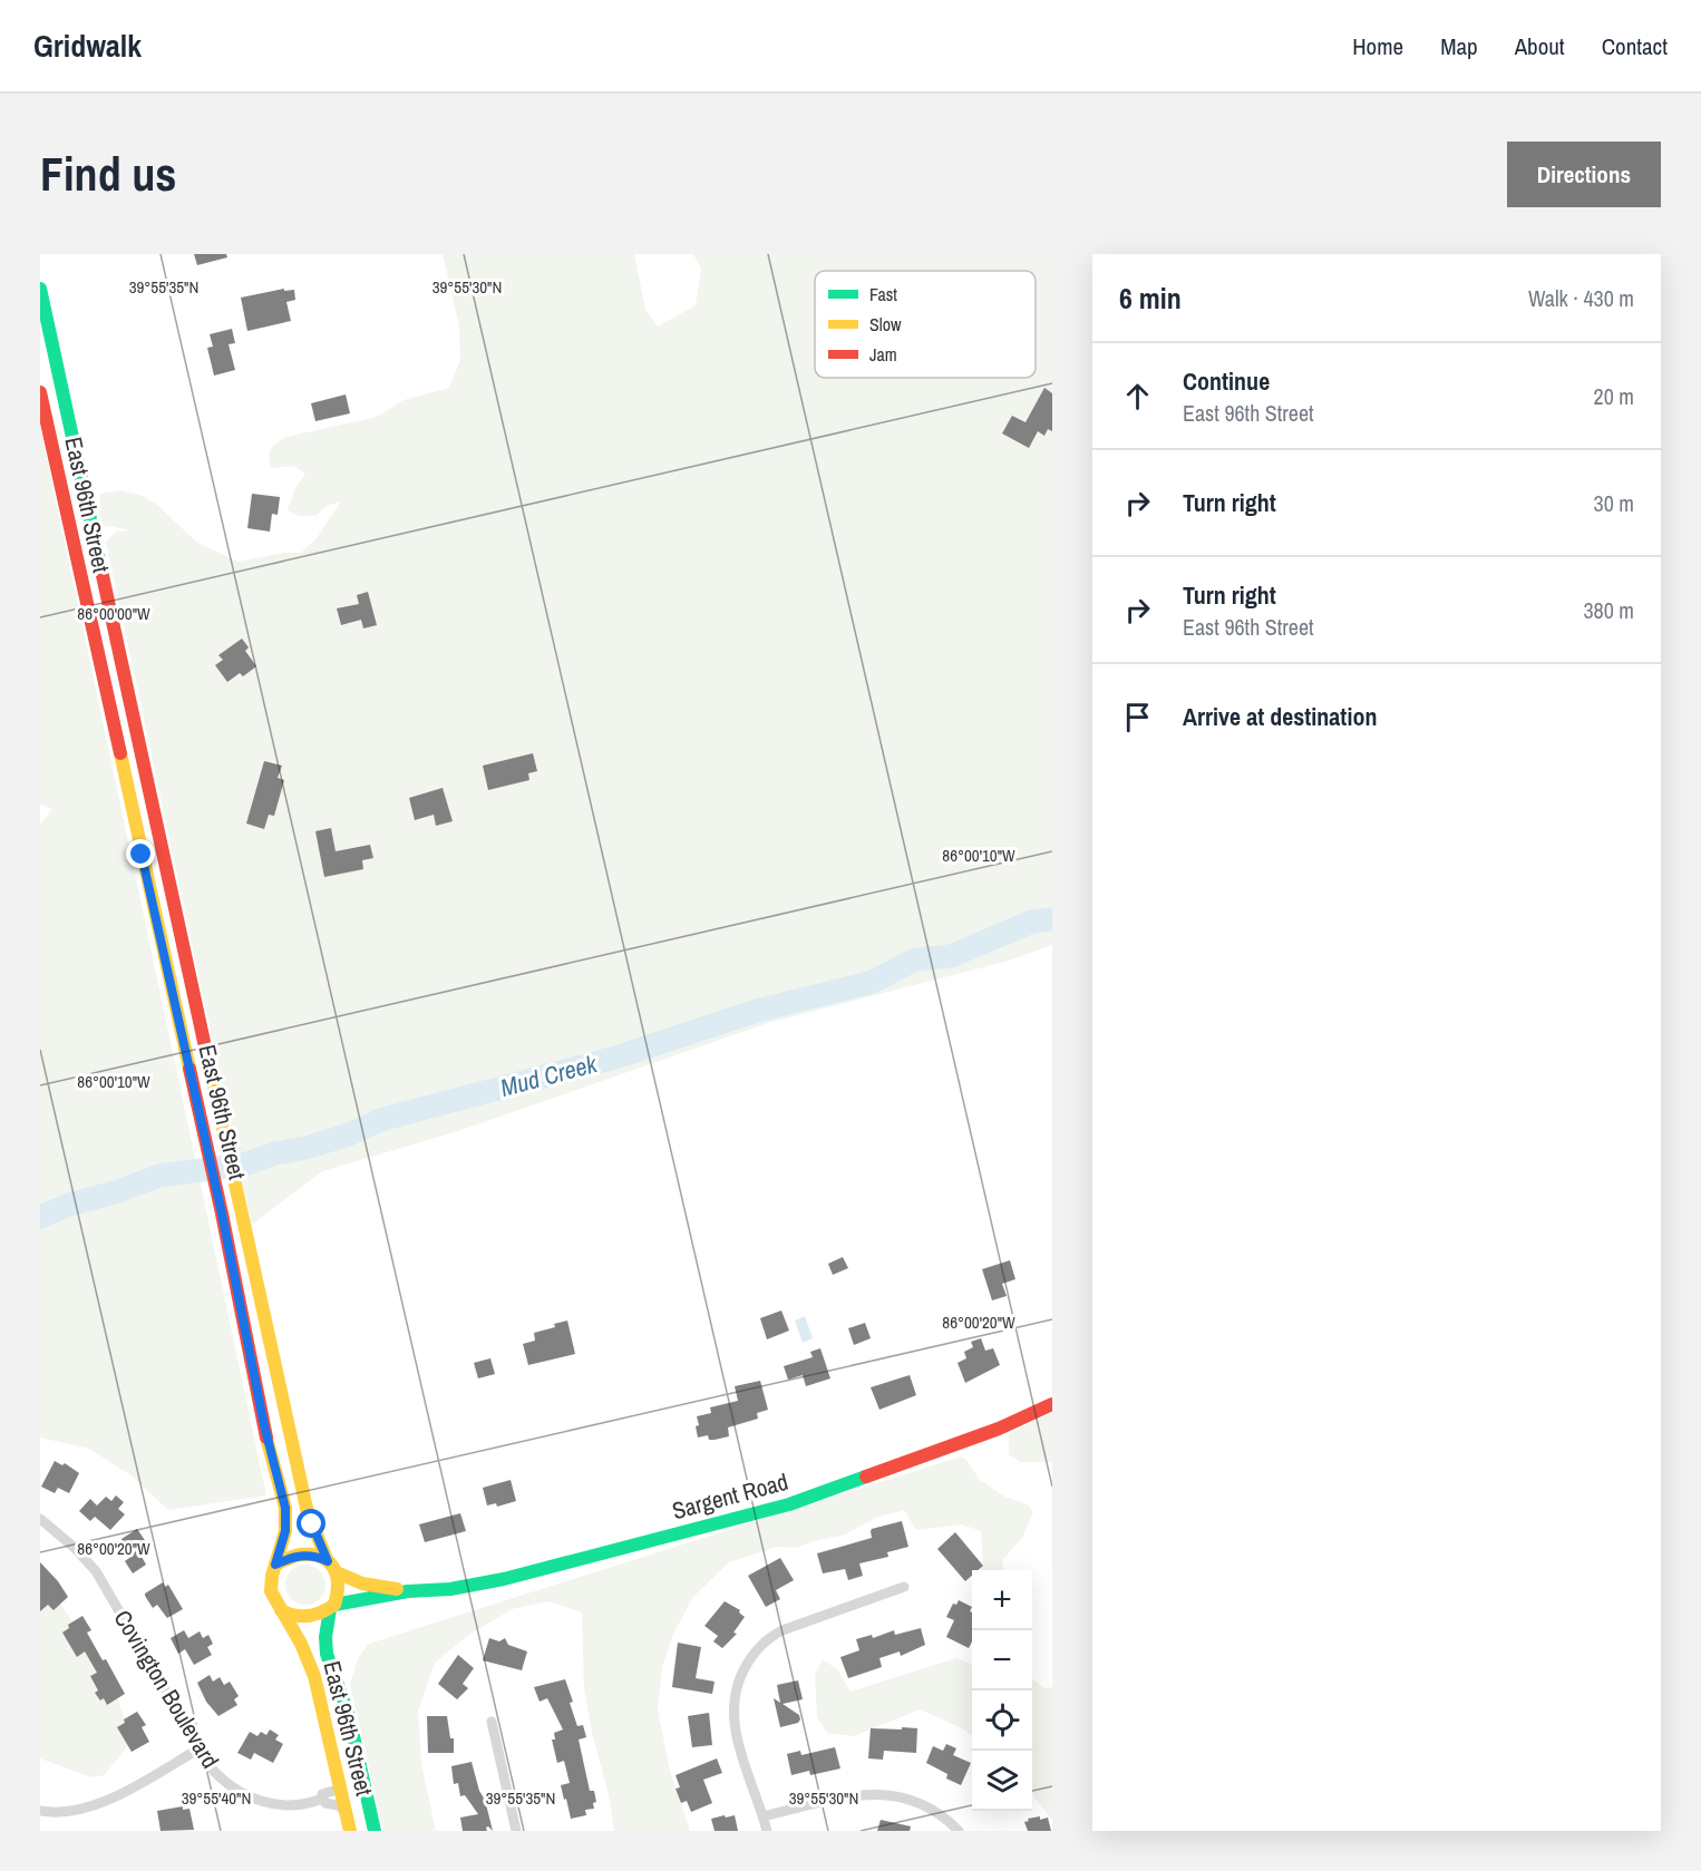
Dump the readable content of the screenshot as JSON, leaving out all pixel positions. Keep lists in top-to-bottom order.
{
  "streets": {
    "main road": ["East 96th Street", "Sargent Road"],
    "street": ["Covington Boulevard"]
  },
  "crossings": [
    ["East 96th Street", "Sargent Road"],
    ["East 96th Street", "Covington Boulevard"]
  ],
  "water": ["Mud Creek"],
  "legend": ["Fast", "Slow", "Jam"],
  "page": {
    "header": "Gridwalk",
    "nav": [
      "Home",
      "Map",
      "About",
      "Contact"
    ],
    "buttons": "Directions",
    "title": "Find us",
    "heading": ["6 min", "Walk · 430 m"],
    "list": [
      ["Continue", "East 96th Street", "20 m"],
      ["Turn right", "30 m"],
      ["Turn right", "East 96th Street", "380 m"],
      "Arrive at destination"
    ],
    "map_buttons": ["+", "−"]
  },
  "coordinates": [
    "39°55'35\"N",
    "39°55'30\"N",
    "86°00'00\"W",
    "86°00'10\"W",
    "86°00'20\"W",
    "39°55'40\"N"
  ]
}
